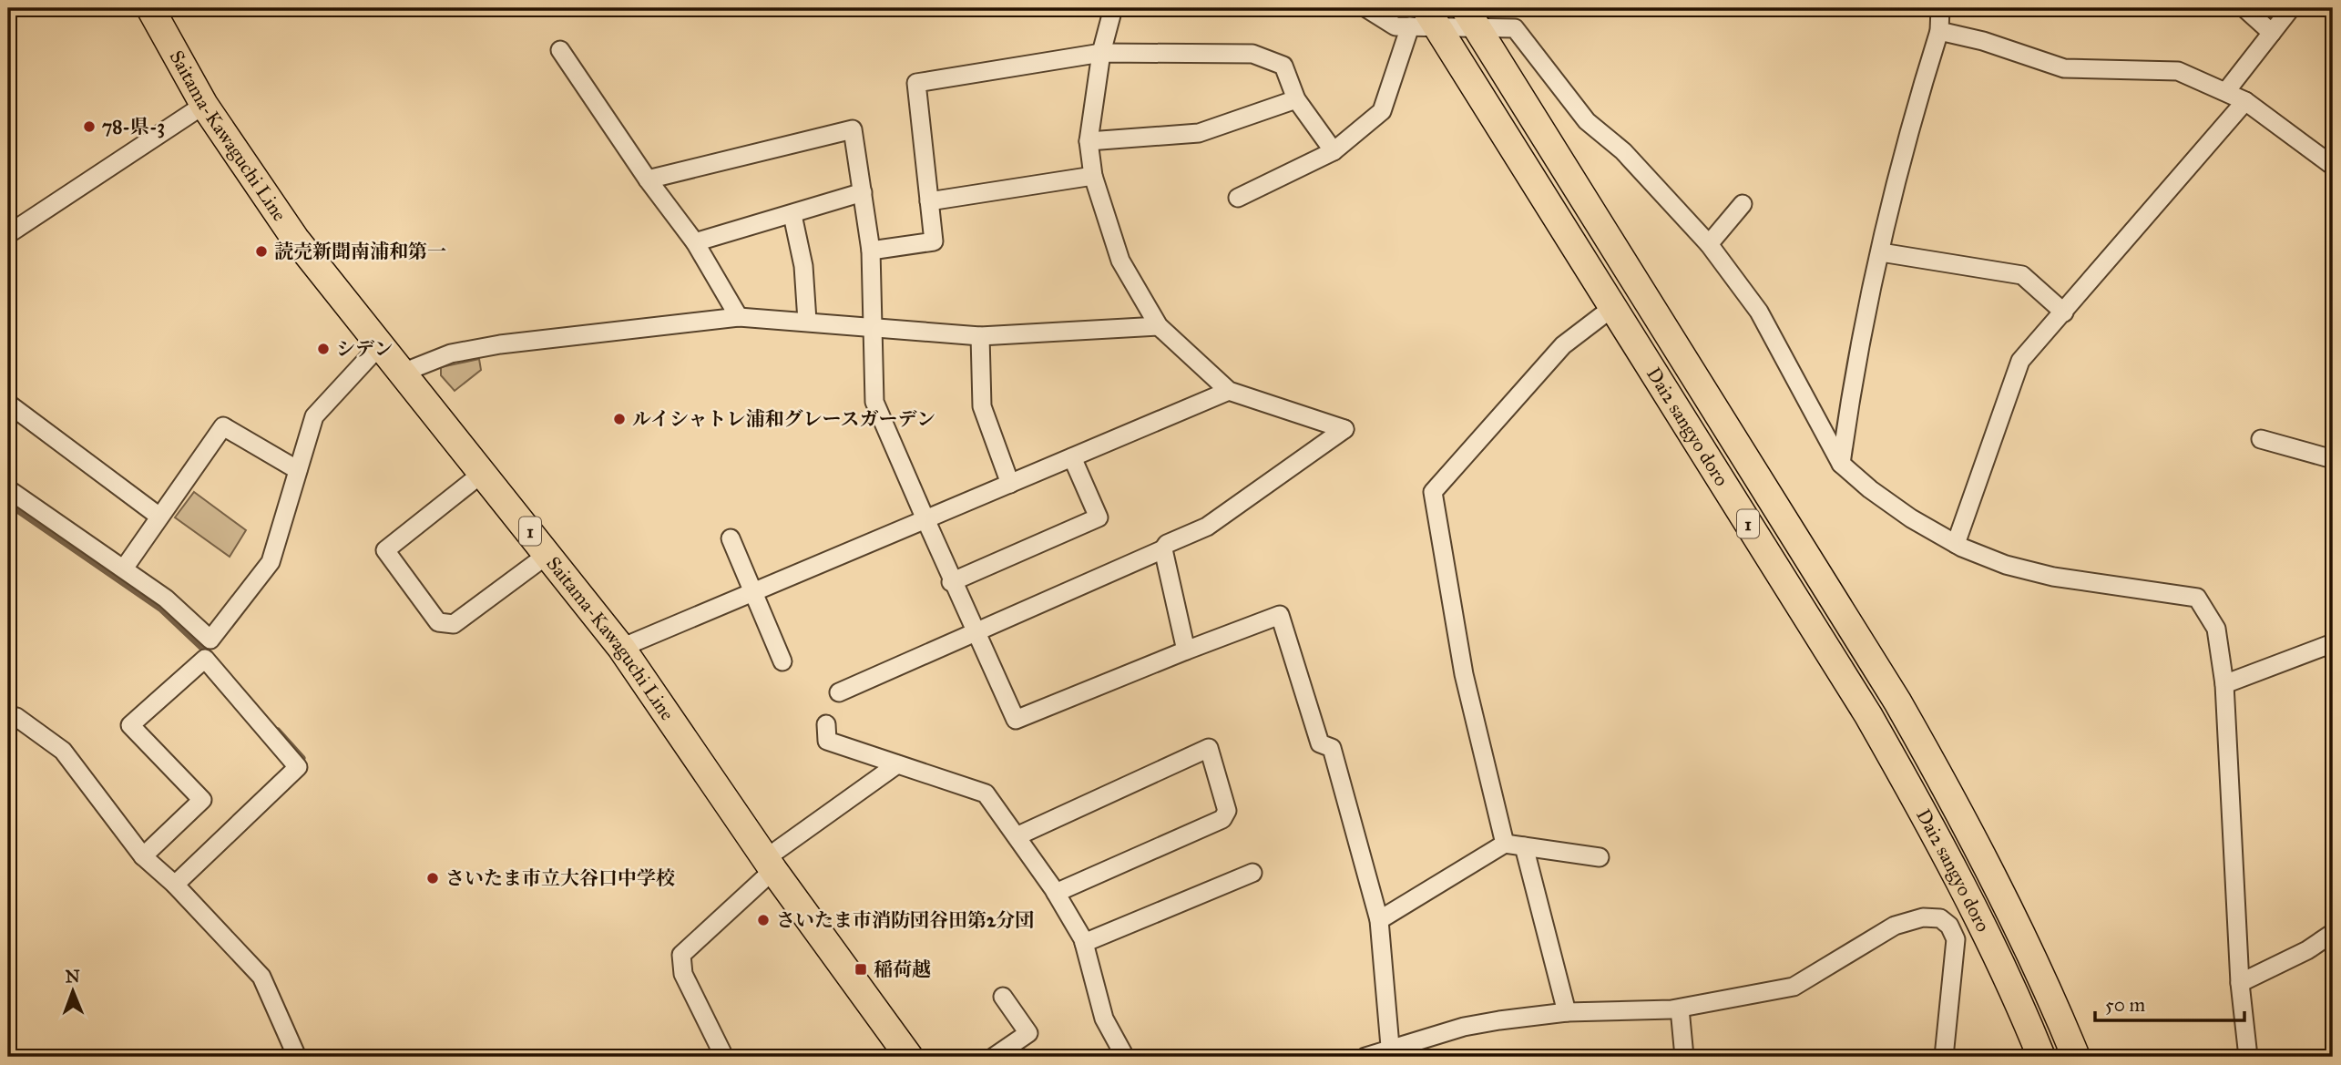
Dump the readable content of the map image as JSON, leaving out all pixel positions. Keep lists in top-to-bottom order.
{
  "streets": {
    "main road": ["Saitama-Kawaguchi Line", "Dai2 sangyo doro", "1"]
  },
  "places": {
    "other": [
      "78-県-3",
      "読売新聞南浦和第一",
      "シデン",
      "ルイシャトレ浦和グレースガーデン",
      "さいたま市立大谷口中学校",
      "さいたま市消防団谷田第2分団"
    ],
    "transit": ["稲荷越"]
  },
  "scale_bar": "50 m",
  "north": "top"
}
